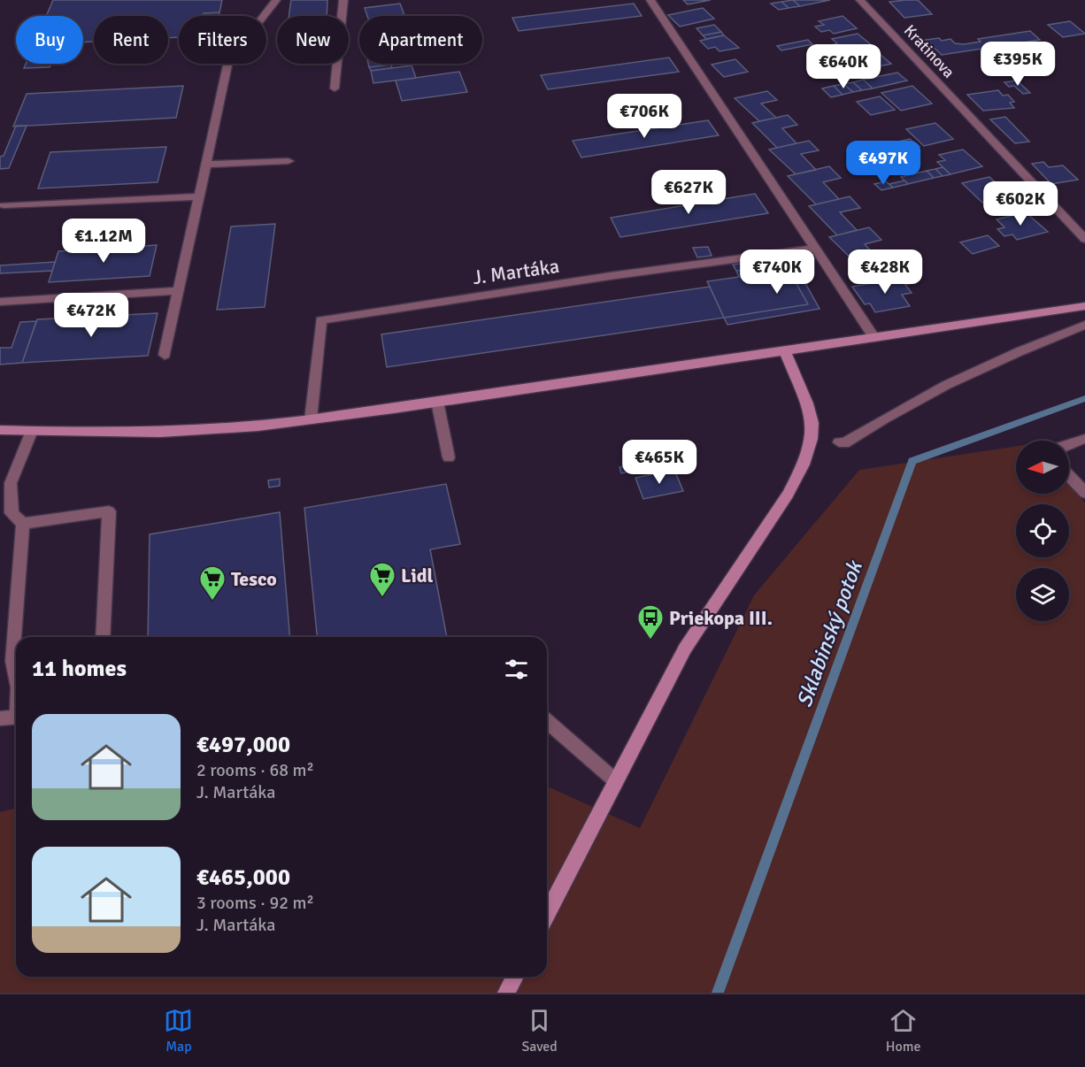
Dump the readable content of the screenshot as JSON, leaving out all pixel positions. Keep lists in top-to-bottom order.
{
  "streets": {
    "street": ["Kratinova", "J. Martáka"]
  },
  "water": ["Sklabinský potok"],
  "places": {
    "supermarket": ["Lidl", "Tesco"],
    "bus stop": ["Priekopa III."]
  },
  "north": "left",
  "page": {
    "chip": [
      "Buy",
      "Rent",
      "Filters",
      "New",
      "Apartment"
    ],
    "price": [
      "€395K",
      "€640K",
      "€706K",
      "€497K",
      "€627K",
      "€602K",
      "€1.12M",
      "€740K",
      "€428K",
      "€472K",
      "€465K"
    ],
    "heading": "11 homes",
    "list": [
      {
        "name": "€497,000",
        "note": "2 rooms · 68 m² · J. Martáka"
      },
      {
        "name": "€465,000",
        "note": "3 rooms · 92 m² · J. Martáka"
      }
    ],
    "tabs": ["Map", "Saved", "Home"]
  }
}
